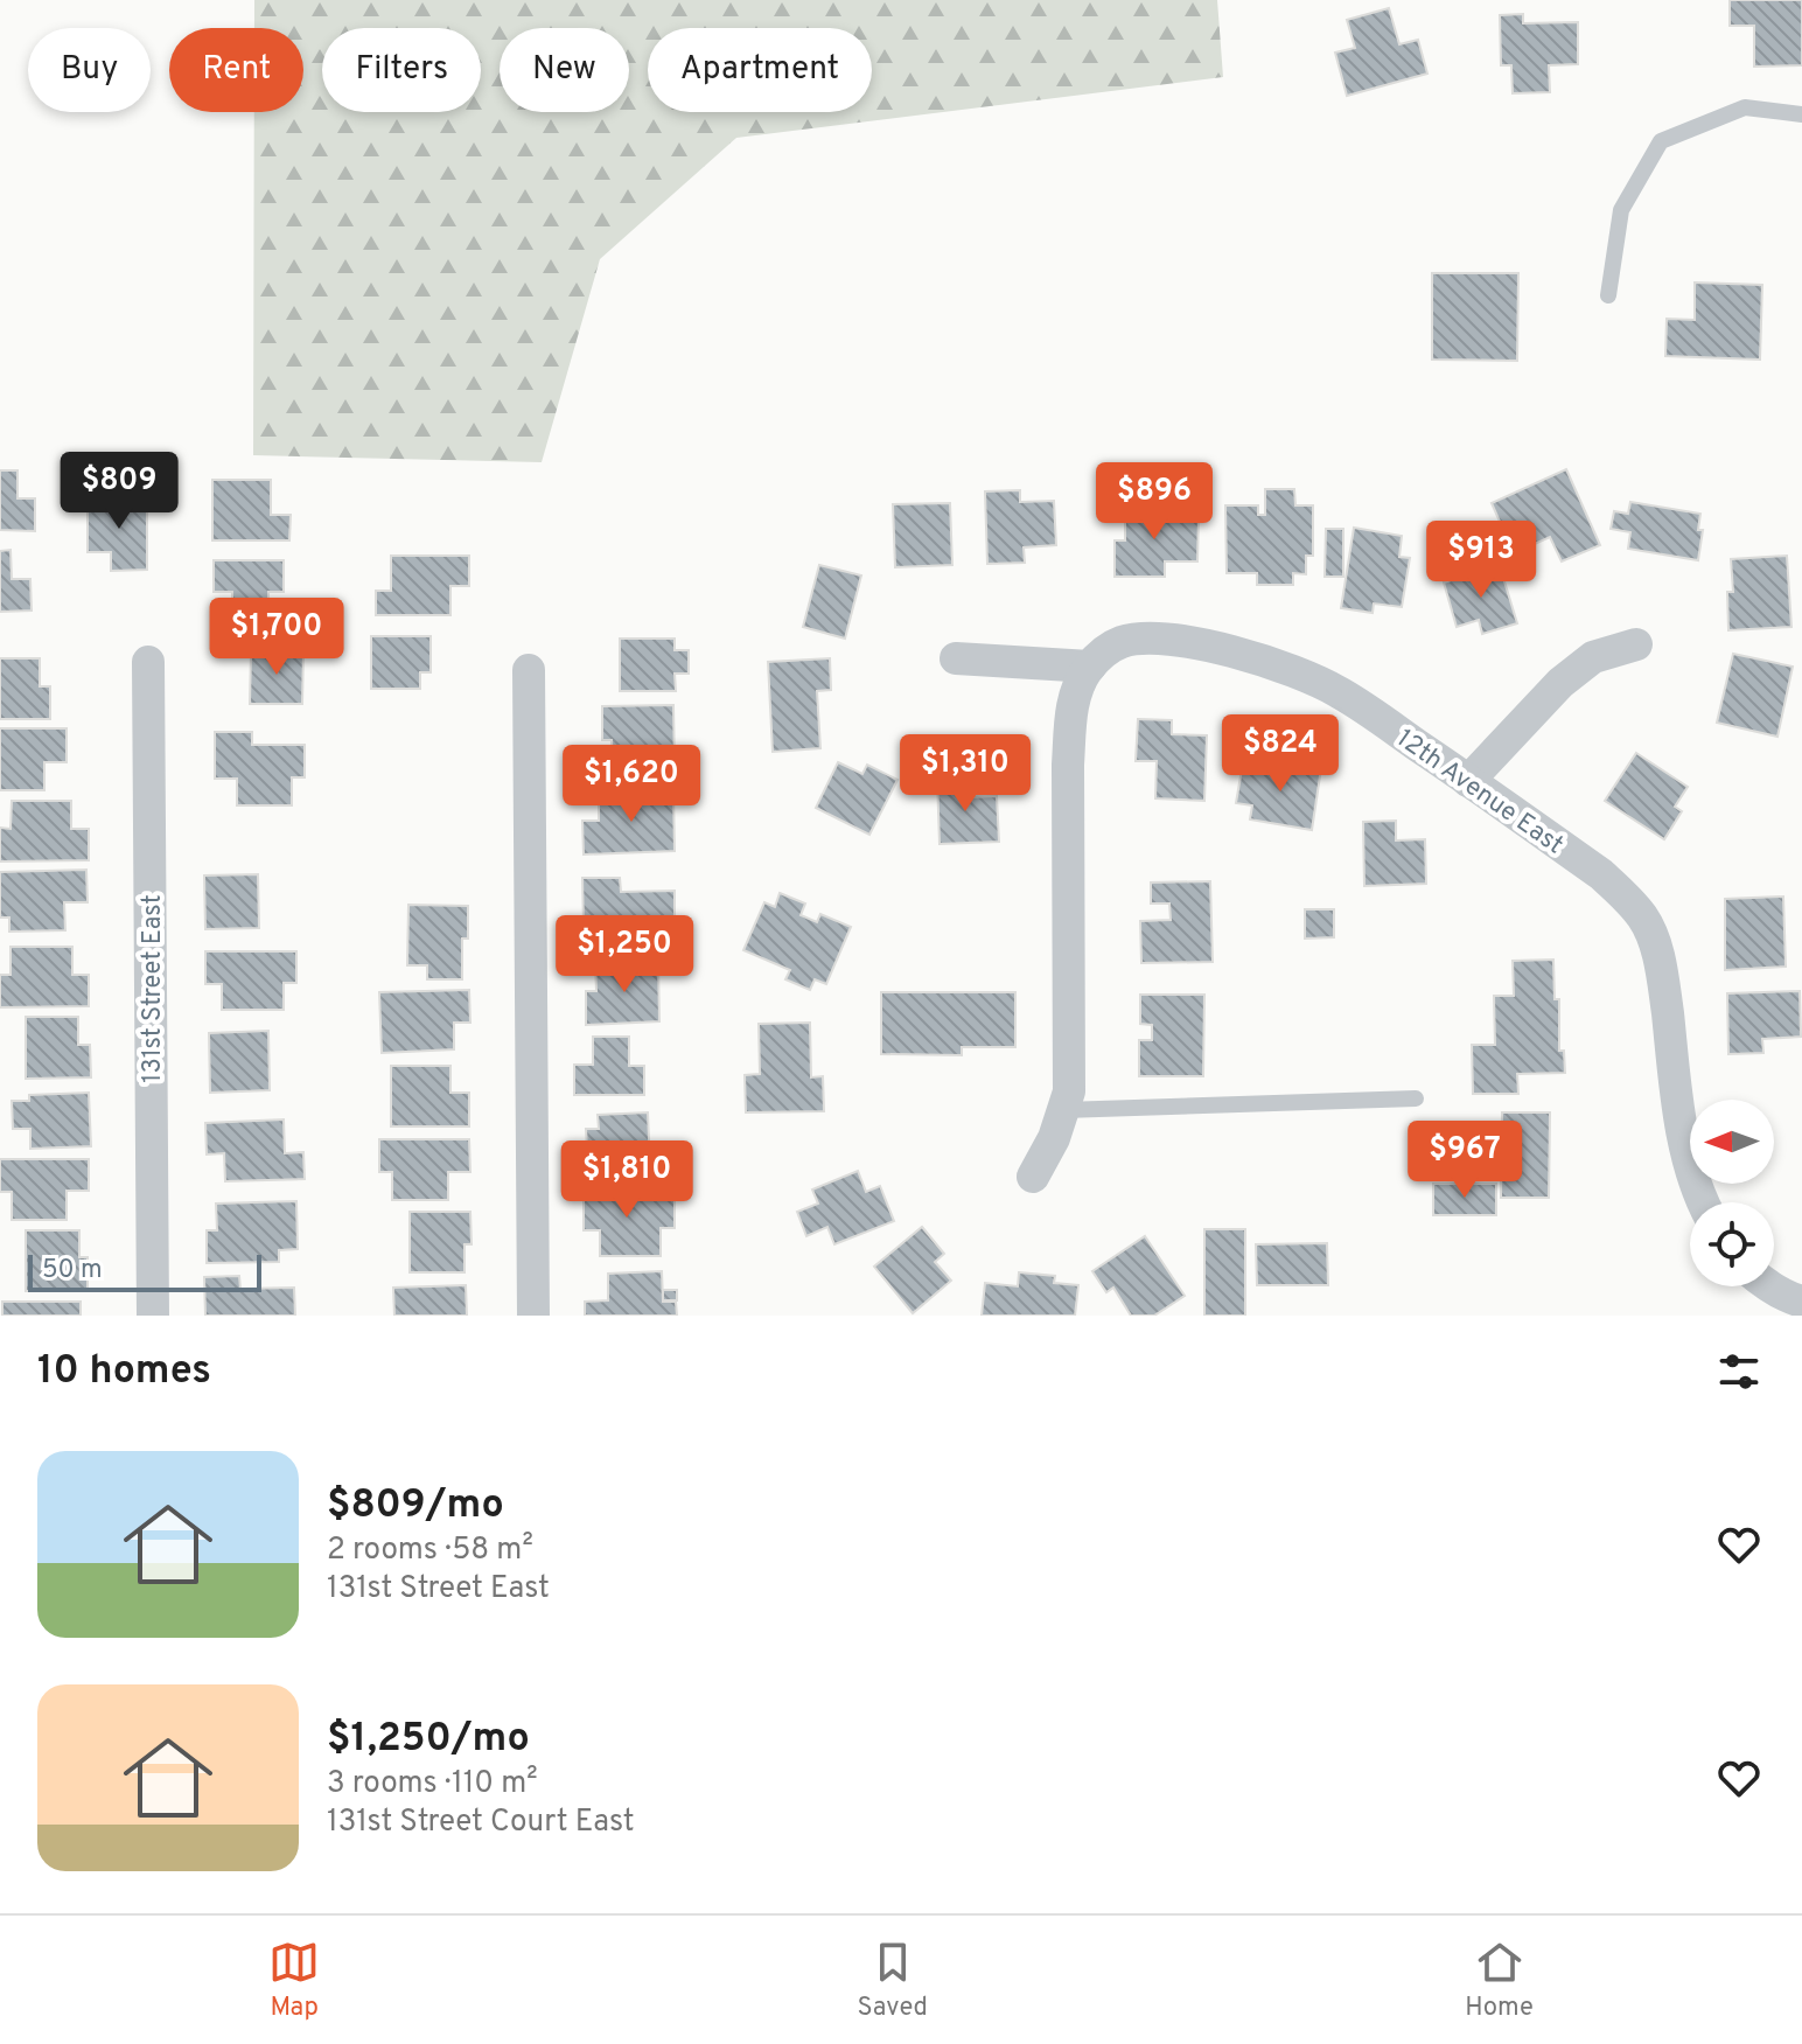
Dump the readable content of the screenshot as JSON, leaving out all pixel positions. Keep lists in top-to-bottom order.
{
  "streets": {
    "street": ["12th Avenue East", "131st Street East"]
  },
  "scale_bar": "50 m",
  "north": "left",
  "page": {
    "chip": [
      "Buy",
      "Rent",
      "Filters",
      "New",
      "Apartment"
    ],
    "price": [
      "$809",
      "$896",
      "$913",
      "$1,700",
      "$824",
      "$1,310",
      "$1,620",
      "$1,250",
      "$967",
      "$1,810"
    ],
    "scale": "50 m",
    "heading": "10 homes",
    "list": [
      {
        "name": "$809/mo",
        "note": "2 rooms · 58 m² · 131st Street East"
      },
      {
        "name": "$1,250/mo",
        "note": "3 rooms · 110 m² · 131st Street Court East"
      }
    ],
    "tabs": ["Map", "Saved", "Home"]
  }
}
